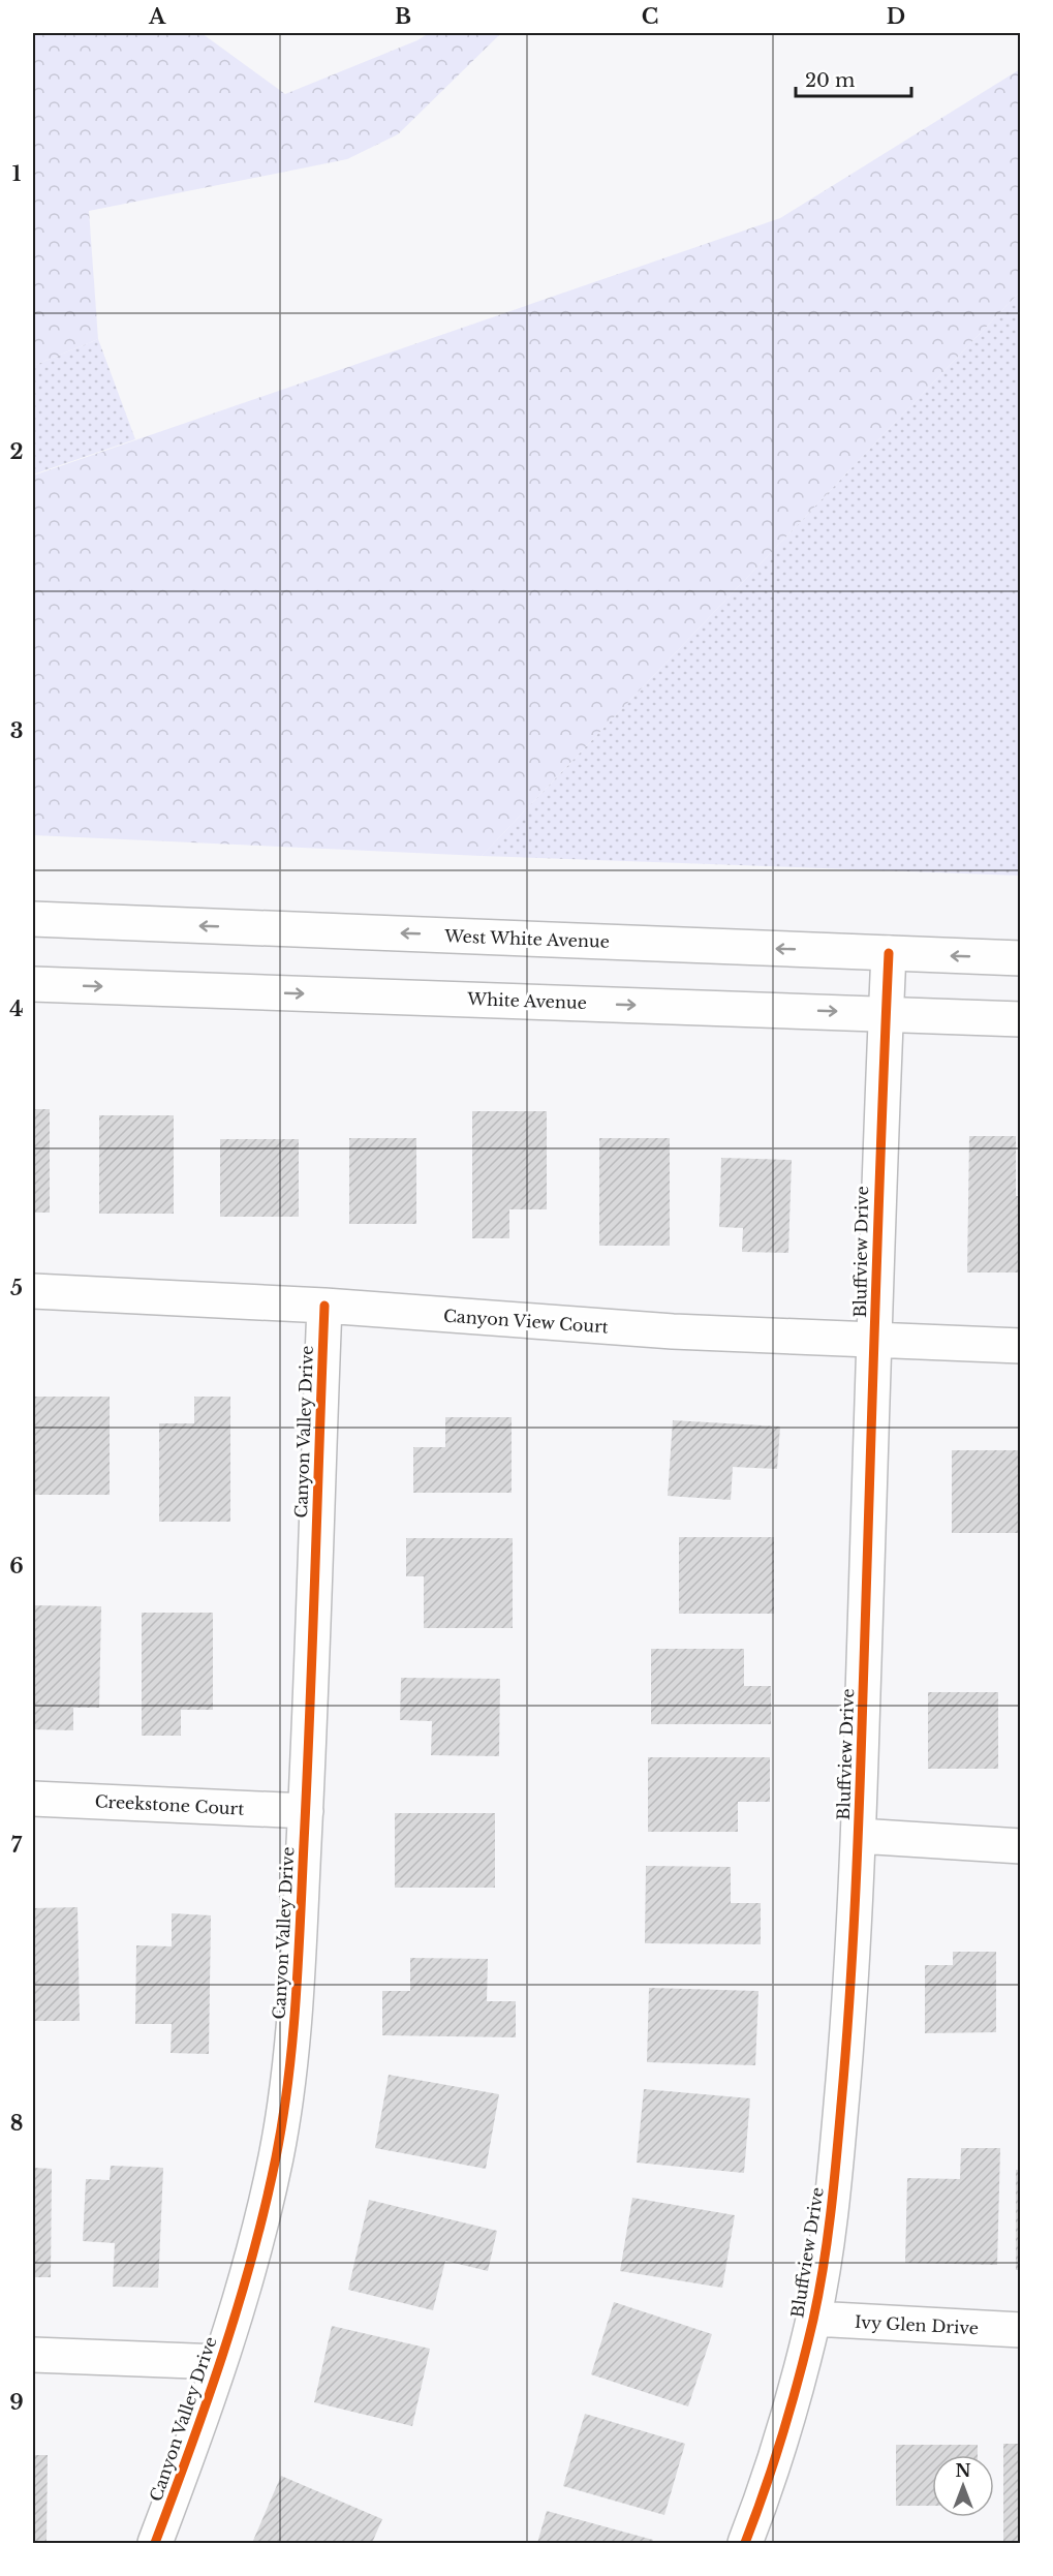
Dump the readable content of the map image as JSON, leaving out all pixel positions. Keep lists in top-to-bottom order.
{
  "streets": {
    "street": [
      "West White Avenue",
      "White Avenue",
      "Bluffview Drive",
      "Canyon View Court",
      "Canyon Valley Drive",
      "Creekstone Court",
      "Ivy Glen Drive"
    ]
  },
  "crossings": [
    ["West White Avenue", "Bluffview Drive"],
    ["White Avenue", "Bluffview Drive"],
    ["Bluffview Drive", "Canyon View Court"],
    ["Bluffview Drive", "Ivy Glen Drive"],
    ["Canyon View Court", "Canyon Valley Drive"],
    ["Canyon Valley Drive", "Creekstone Court"]
  ],
  "one_way": ["West White Avenue", "White Avenue"],
  "scale_bar": "20 m",
  "north": "top",
  "grid": {
    "columns": [
      "A",
      "B",
      "C",
      "D"
    ],
    "rows": [
      "1",
      "2",
      "3",
      "4",
      "5",
      "6",
      "7",
      "8",
      "9"
    ]
  }
}
